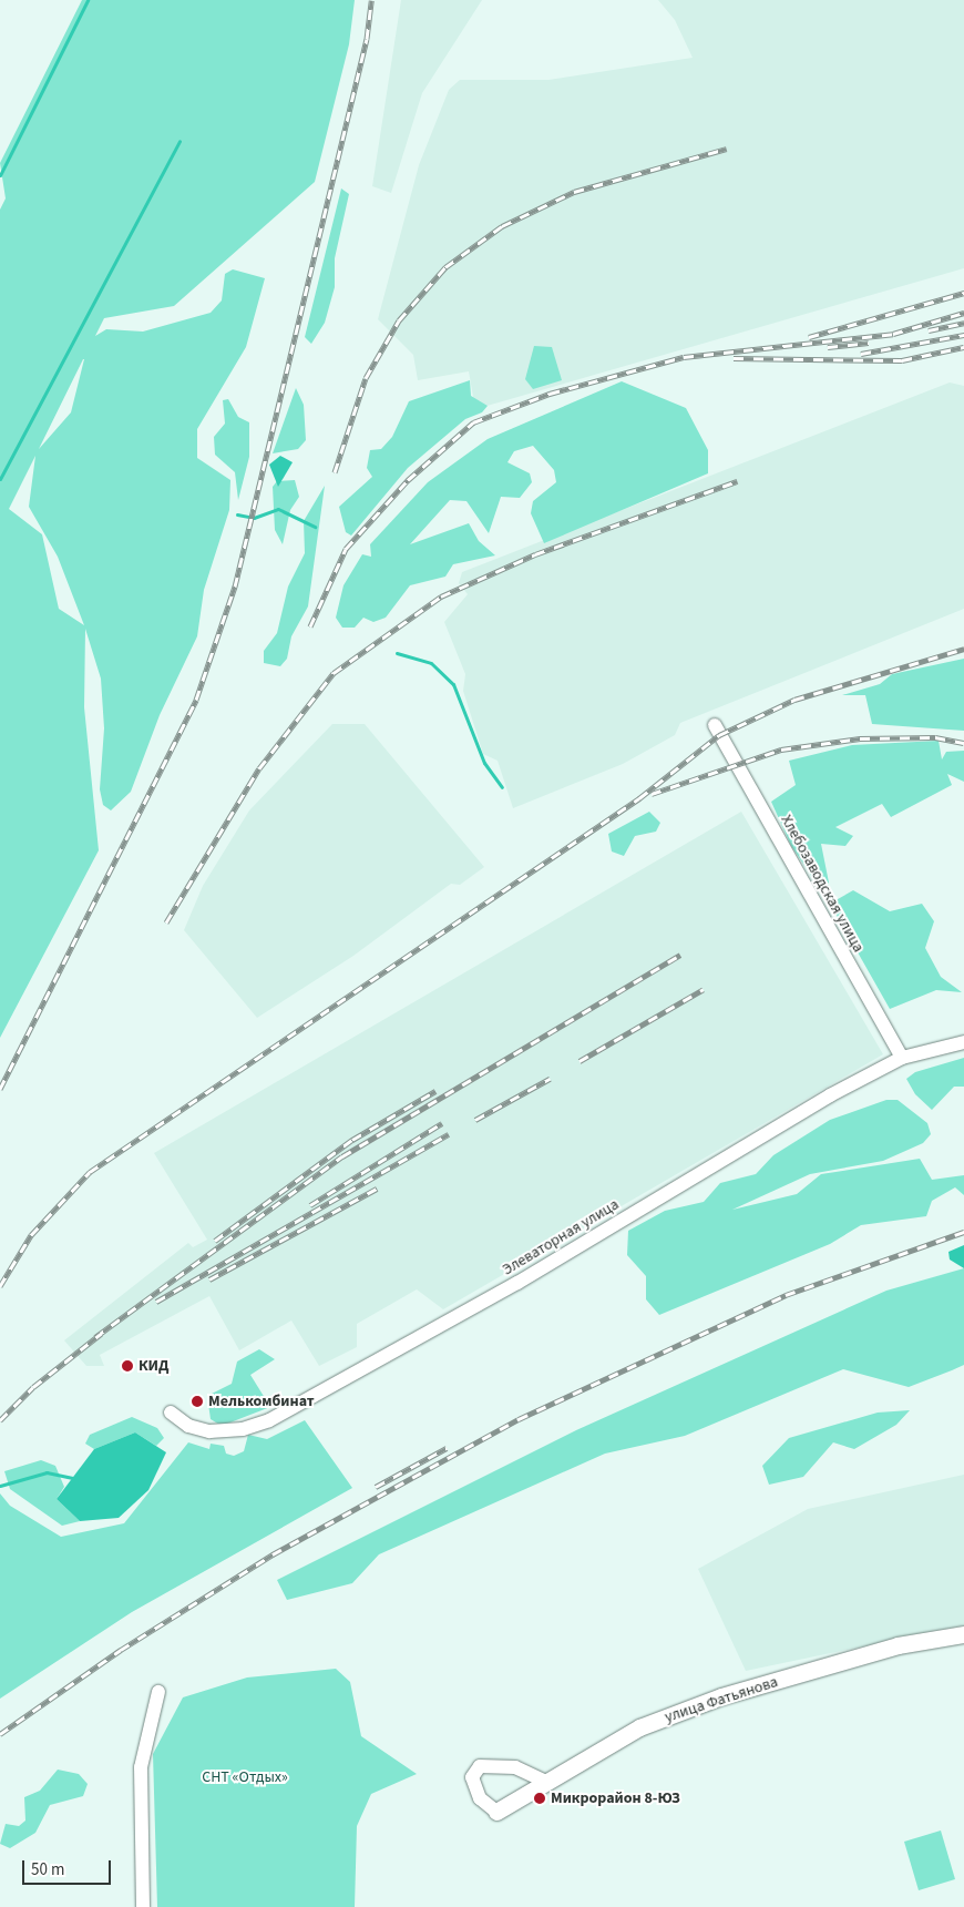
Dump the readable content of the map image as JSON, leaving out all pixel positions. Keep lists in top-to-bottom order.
{
  "streets": {
    "street": ["Хлебозаводская улица", "Элеваторная улица", "улица Фатьянова"]
  },
  "crossings": [
    ["Хлебозаводская улица", "Элеваторная улица"]
  ],
  "parks": ["СНТ «Отдых»"],
  "places": ["КИД", "Мелькомбинат", "Микрорайон 8-ЮЗ"],
  "scale_bar": "50 m"
}
